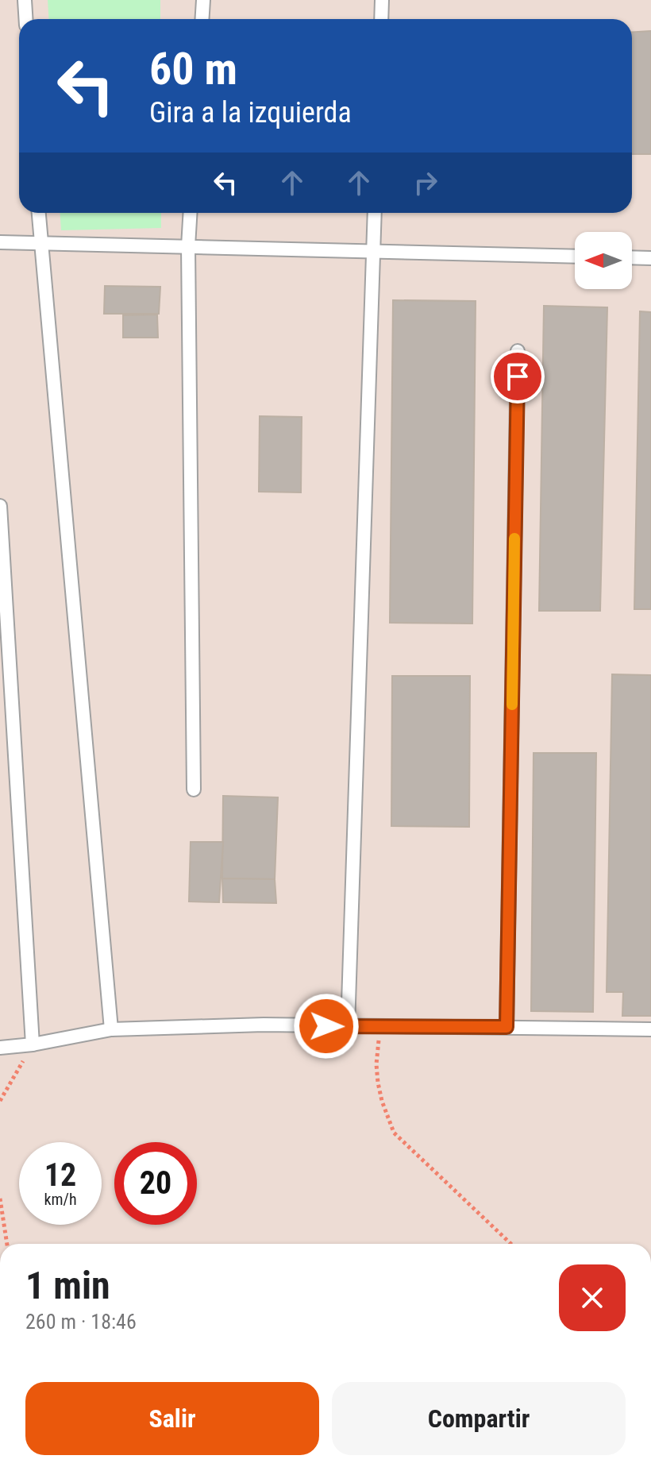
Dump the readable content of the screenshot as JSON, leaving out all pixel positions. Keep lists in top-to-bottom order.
{
  "north": "left",
  "page": {
    "turn": ["60 m", "Gira a la izquierda"],
    "speed": "12 km/h",
    "limit": "20",
    "heading": ["1 min", "260 m · 18:46"],
    "buttons": ["Salir", "Compartir"]
  }
}
